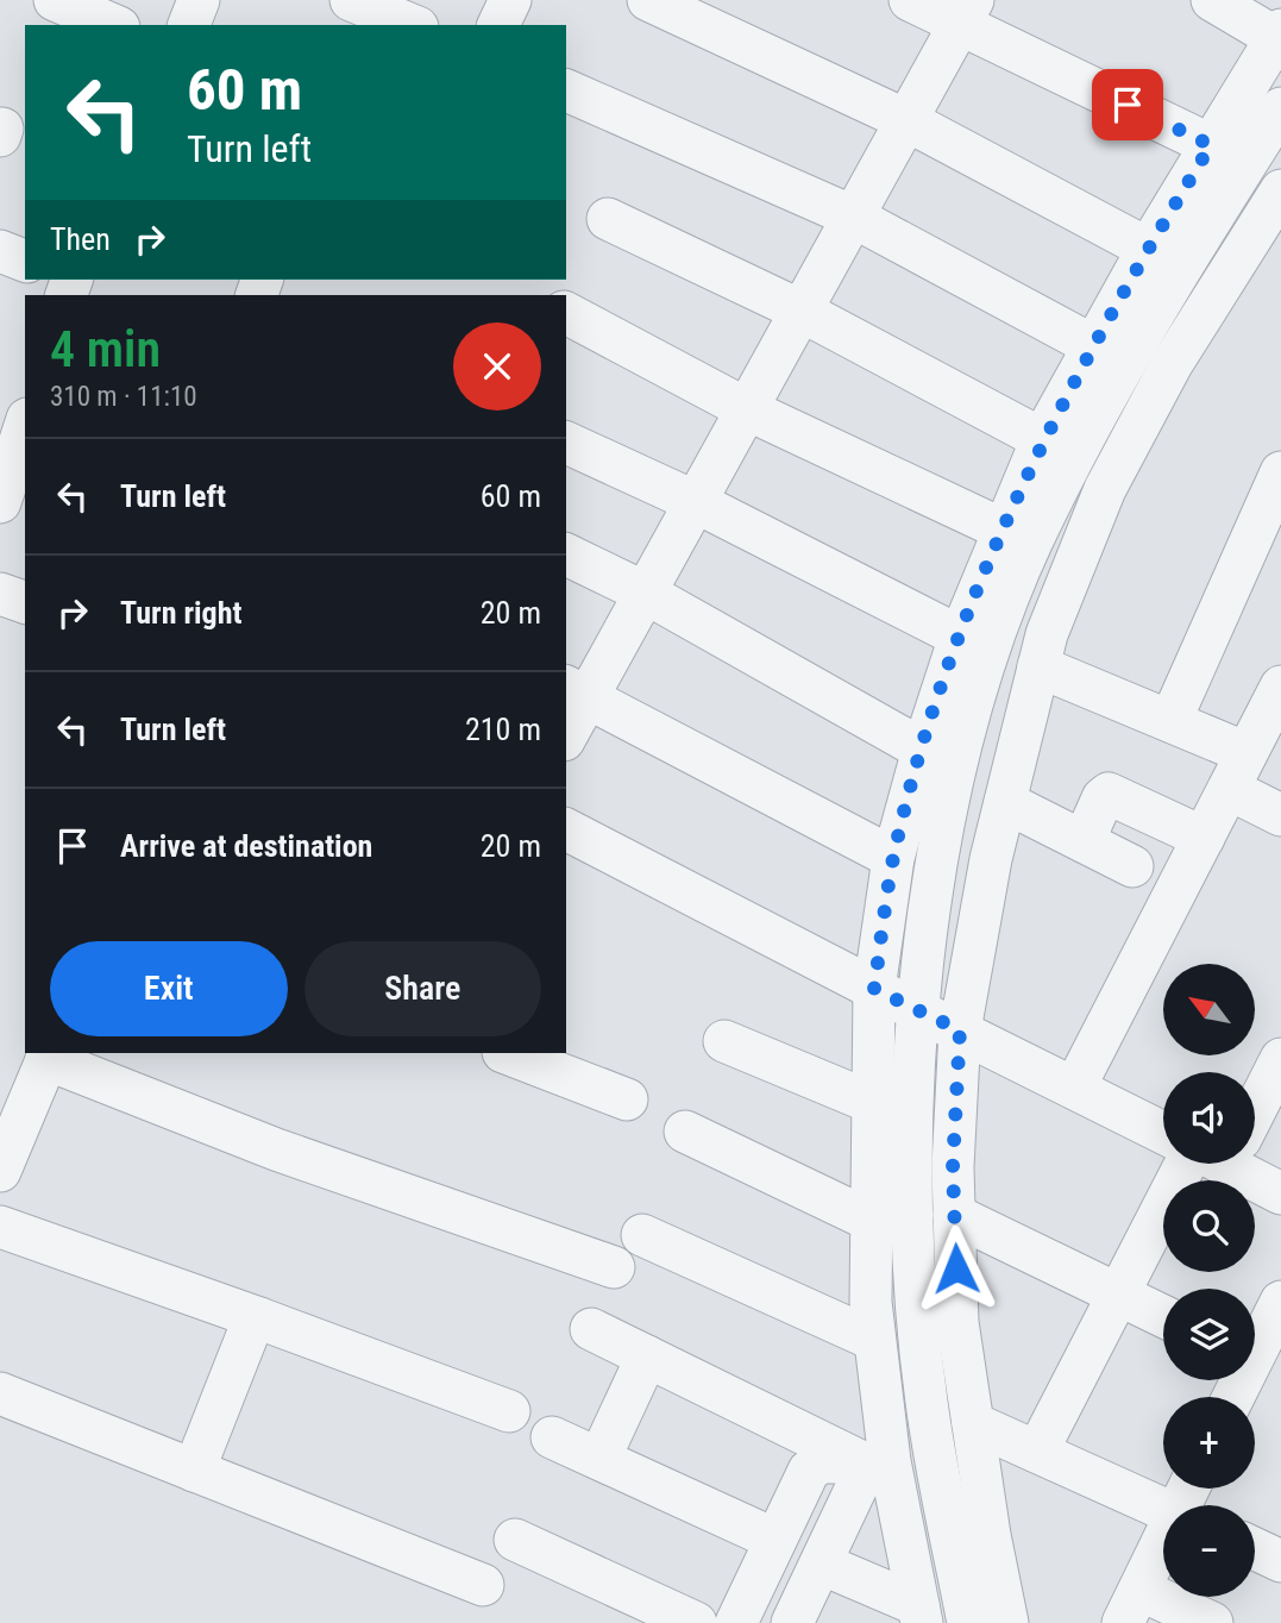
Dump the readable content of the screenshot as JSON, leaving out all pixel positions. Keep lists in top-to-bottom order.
{
  "north": "top left",
  "page": {
    "turn": ["60 m", "Turn left"],
    "then": "Then",
    "heading": ["4 min", "310 m · 11:10"],
    "list": [
      {
        "name": "Turn left",
        "value": "60 m"
      },
      {
        "name": "Turn right",
        "value": "20 m"
      },
      {
        "name": "Turn left",
        "value": "210 m"
      },
      {
        "name": "Arrive at destination",
        "value": "20 m"
      }
    ],
    "buttons": ["Exit", "Share"],
    "map_buttons": ["+", "−"]
  }
}
